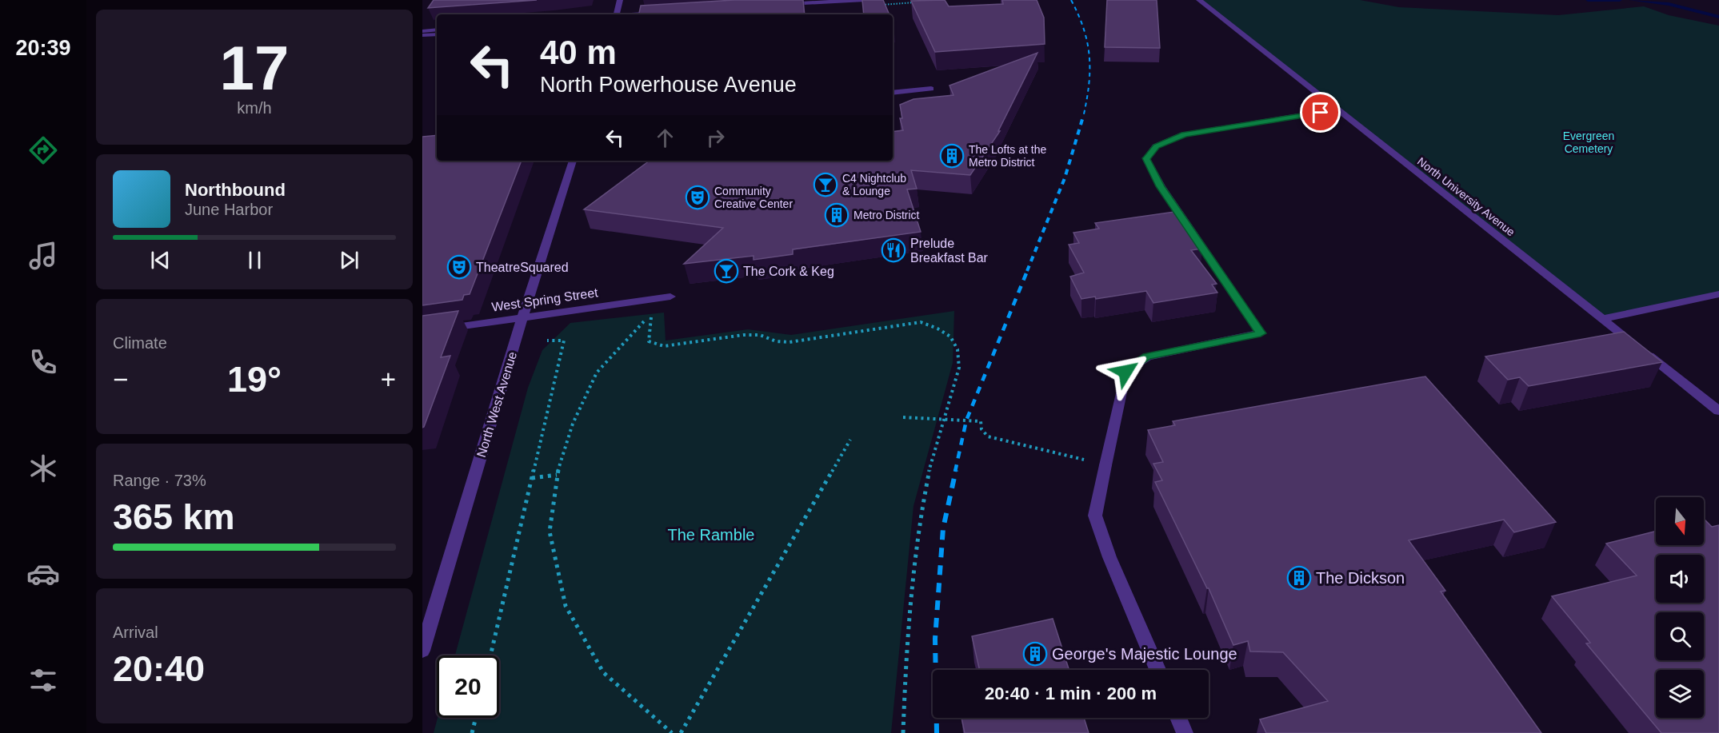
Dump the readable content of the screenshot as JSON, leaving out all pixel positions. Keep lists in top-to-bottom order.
{
  "streets": {
    "street": ["North University Avenue", "West Spring Street", "North West Avenue"]
  },
  "crossings": [
    ["West Spring Street", "North West Avenue"]
  ],
  "parks": ["Evergreen Cemetery", "The Ramble"],
  "places": {
    "building": [
      "The Lofts at the Metro District",
      "Metro District",
      "The Dickson",
      "George's Majestic Lounge"
    ],
    "bar": ["C4 Nightclub & Lounge", "The Cork & Keg"],
    "theatre": ["Community Creative Center", "TheatreSquared"],
    "restaurant": ["Prelude Breakfast Bar"]
  },
  "north": "bottom",
  "page": {
    "tabs": "20:39",
    "tile": [
      ["17", "km/h"],
      "Climate",
      ["Range · 73%", "365 km"],
      ["Arrival", "20:40"]
    ],
    "turn": ["40 m", "North Powerhouse Avenue"],
    "song": ["Northbound", "June Harbor"],
    "heat": ["−", "19°", "+"],
    "limit": "20",
    "trip": "20:40 · 1 min · 200 m"
  }
}
